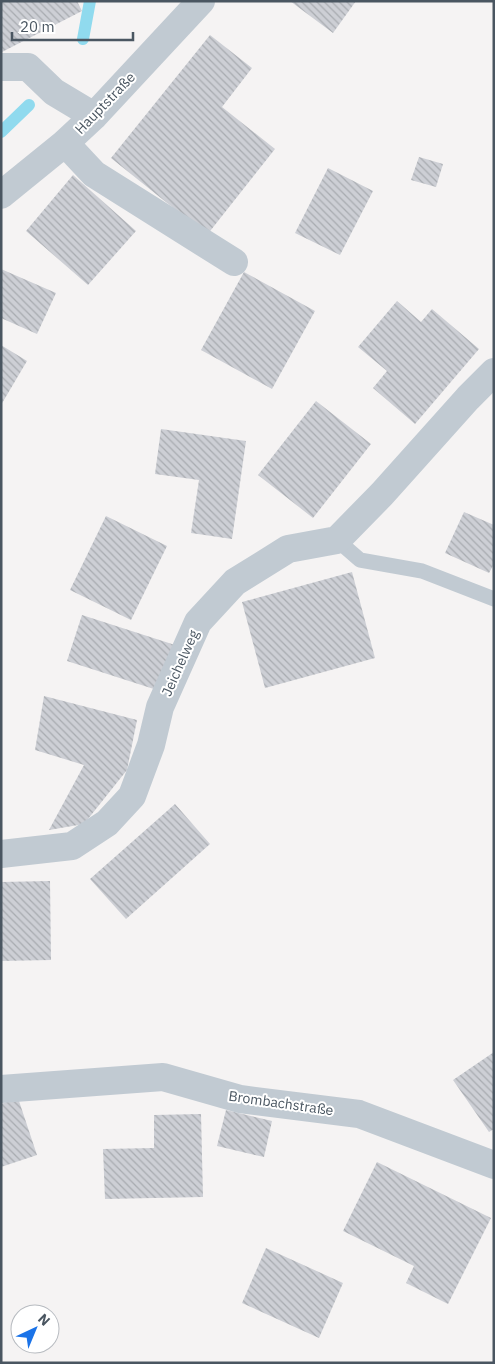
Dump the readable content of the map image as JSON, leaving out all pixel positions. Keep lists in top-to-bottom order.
{
  "streets": {
    "street": ["Hauptstraße", "Jeichelweg", "Brombachstraße"]
  },
  "scale_bar": "20 m",
  "north": "top right"
}
